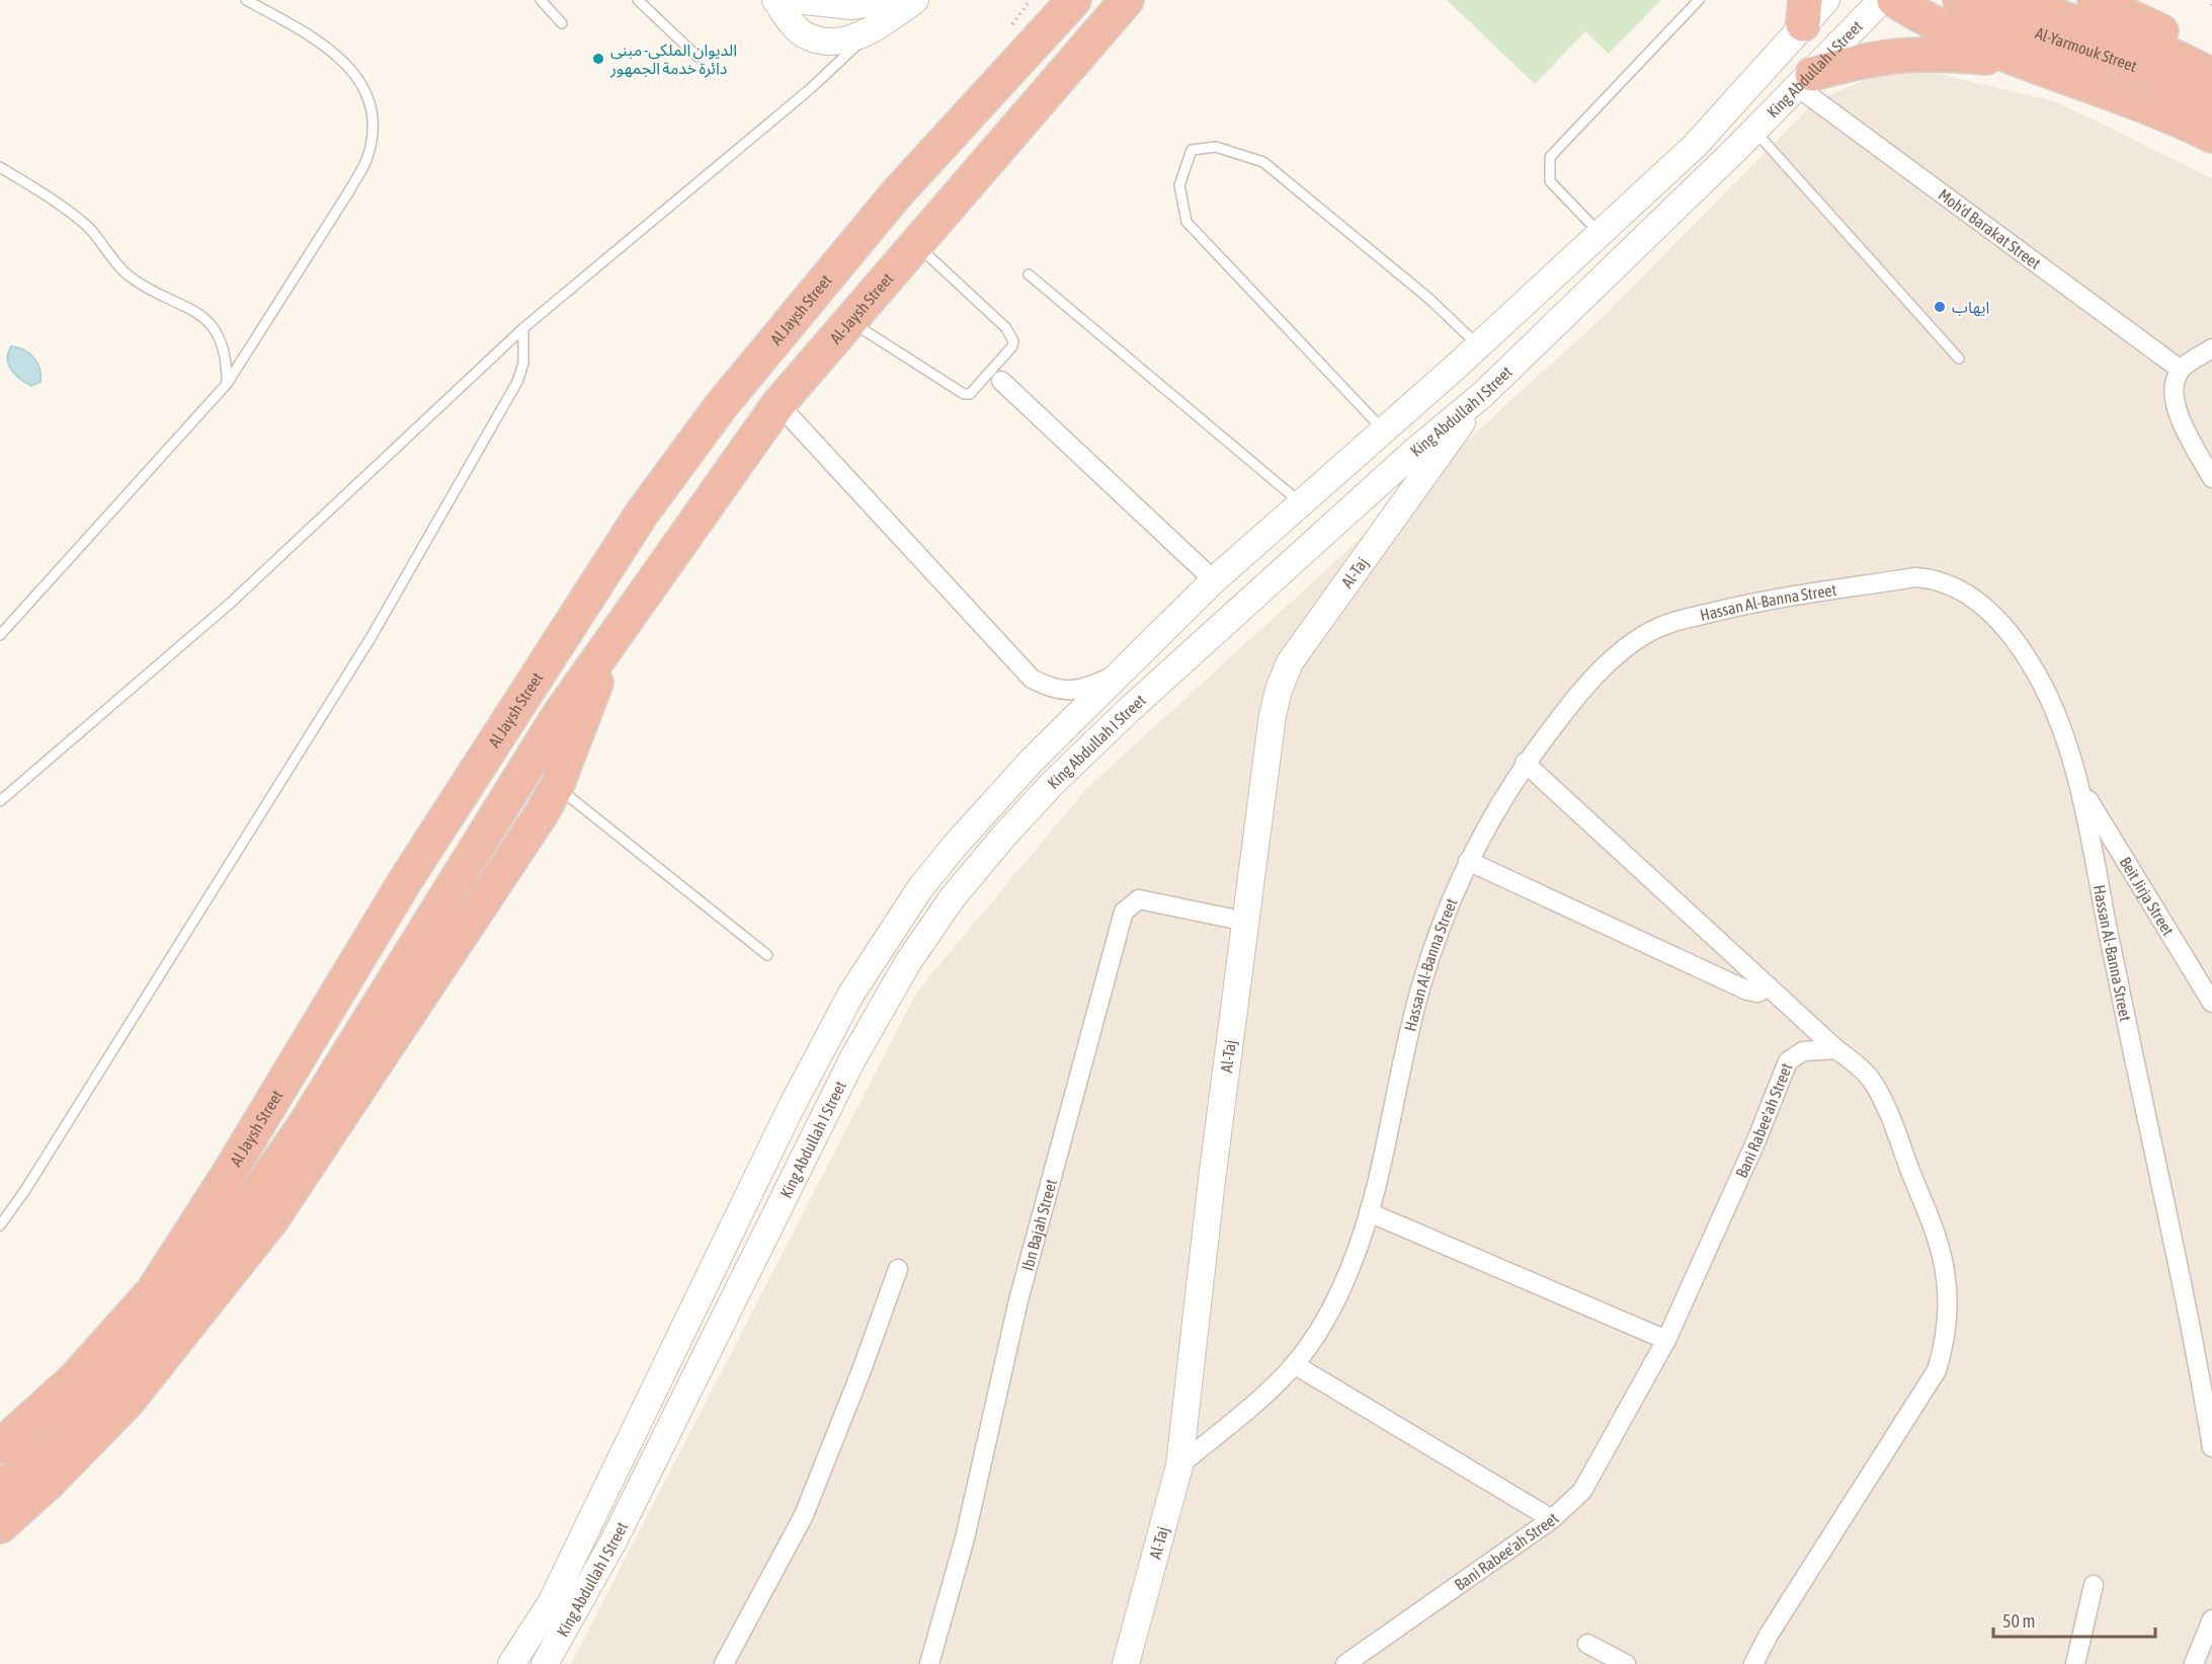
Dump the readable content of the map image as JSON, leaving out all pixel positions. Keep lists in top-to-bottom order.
{
  "streets": {
    "highway": ["Al-Yarmouk Street", "Al Jaysh Street", "Al-Jaysh Street"],
    "main road": ["King Abdullah I Street", "Al-Taj"],
    "street": [
      "Moh'd Barakat Street",
      "Hassan Al-Banna Street",
      "Beit Jirja Street",
      "Bani Rabee'ah Street",
      "Ibn Bajah Street"
    ]
  },
  "crossings": [
    ["King Abdullah I Street", "Moh'd Barakat Street"],
    ["King Abdullah I Street", "Al-Taj"],
    ["Al-Taj", "Hassan Al-Banna Street"],
    ["Al-Taj", "Ibn Bajah Street"],
    ["Hassan Al-Banna Street", "Beit Jirja Street"]
  ],
  "places": ["الديوان الملكي- مبنى دائرة خدمة الجمهور", "ايهاب"],
  "scale_bar": "50 m"
}
